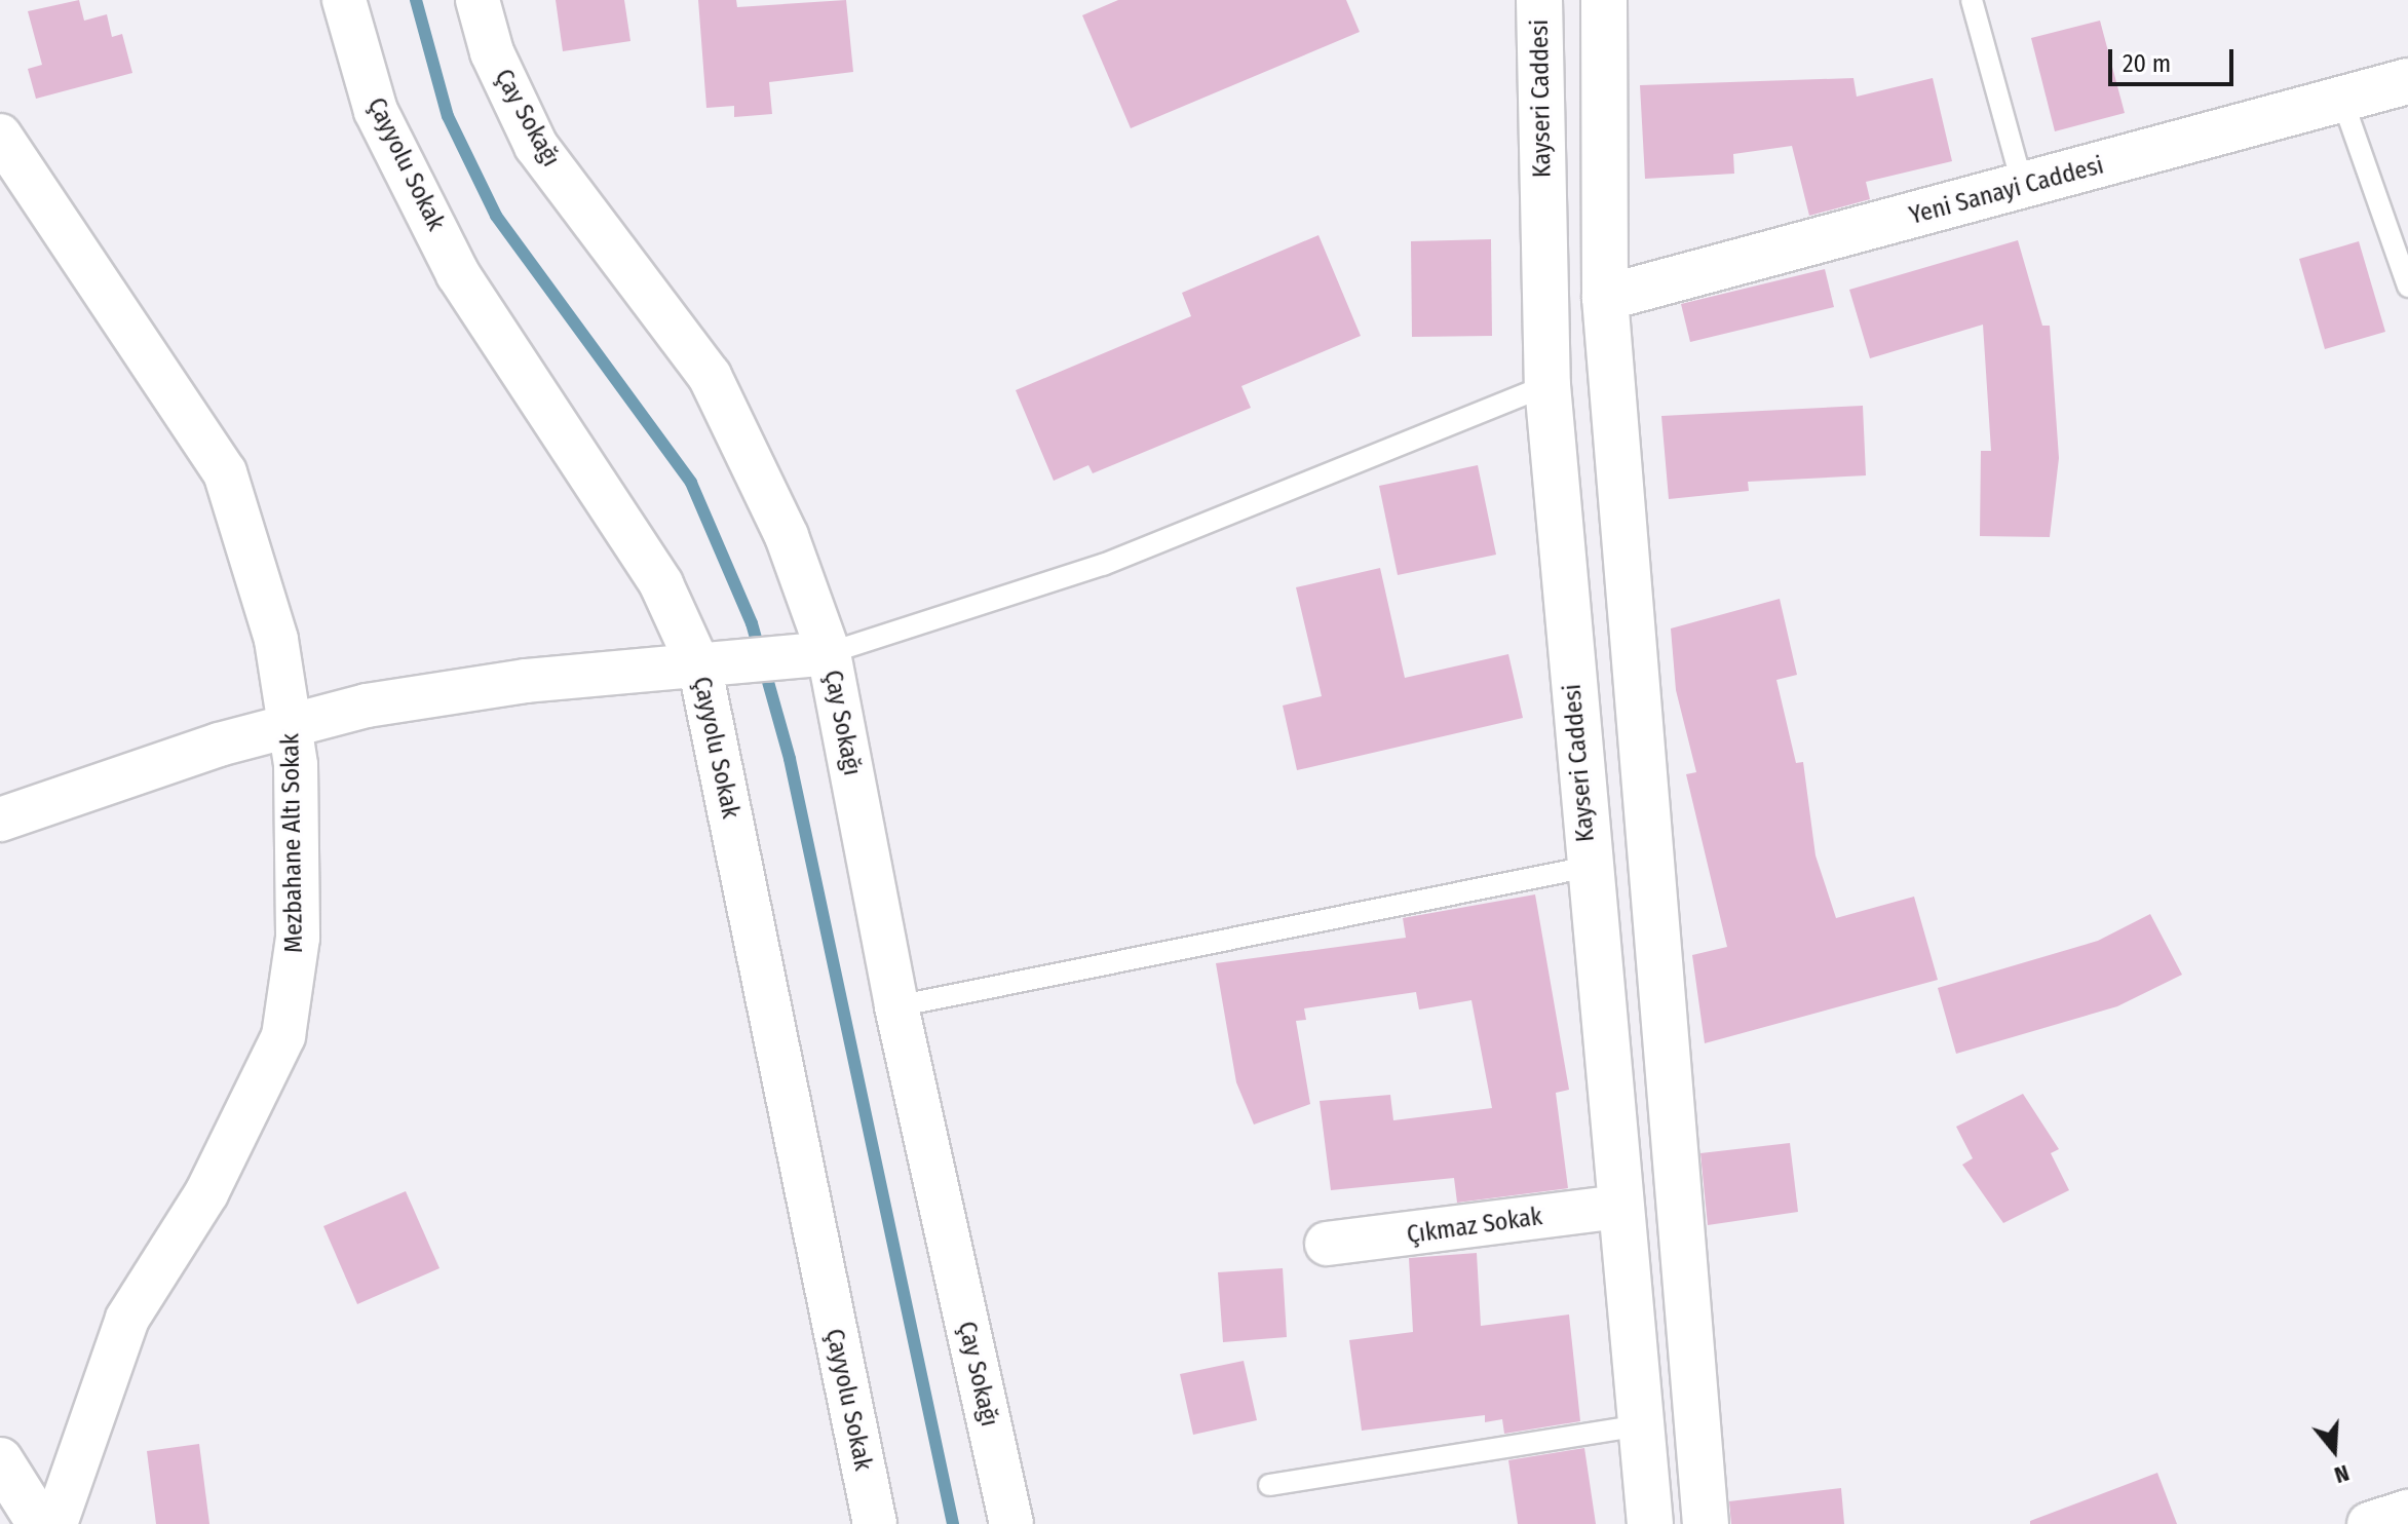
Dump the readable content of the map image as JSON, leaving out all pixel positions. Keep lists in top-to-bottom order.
{
  "streets": {
    "main road": ["Kayseri Caddesi", "Yeni Sanayi Caddesi"],
    "street": [
      "Çay Sokağı",
      "Çayyolu Sokak",
      "Mezbahane Altı Sokak",
      "Çıkmaz Sokak"
    ]
  },
  "crossings": [
    ["Kayseri Caddesi", "Çıkmaz Sokak"]
  ],
  "scale_bar": "20 m",
  "north": "bottom"
}
